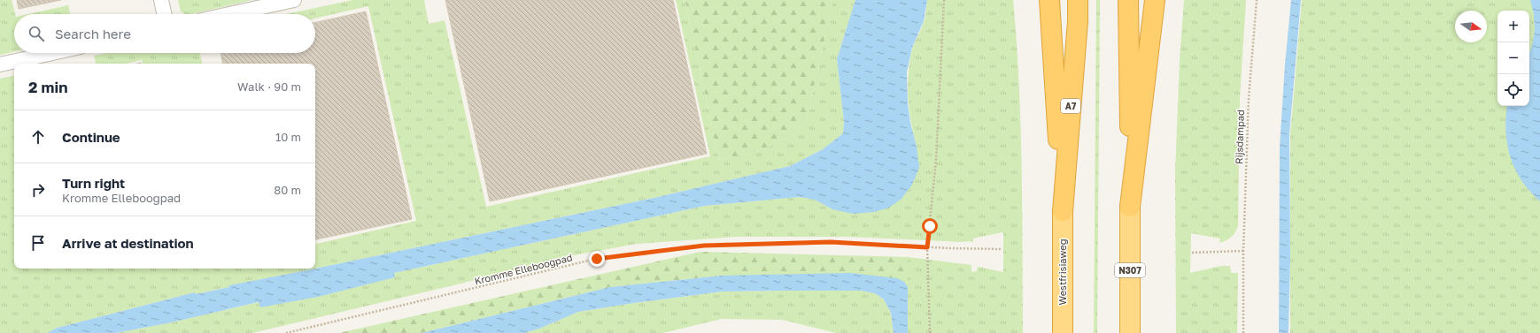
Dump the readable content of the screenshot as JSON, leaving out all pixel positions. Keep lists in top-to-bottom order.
{
  "streets": {
    "highway": ["A7", "N307", "Westfrisiaweg"],
    "path": ["Rijsdampad", "Kromme Elleboogpad"]
  },
  "crossings": [
    ["A7", "Westfrisiaweg"]
  ],
  "north": "right",
  "page": {
    "map_buttons": ["+", "−"],
    "search": "Search here",
    "heading": ["2 min", "Walk · 90 m"],
    "list": [
      ["Continue", "10 m"],
      ["Turn right", "Kromme Elleboogpad", "80 m"],
      "Arrive at destination"
    ]
  }
}
